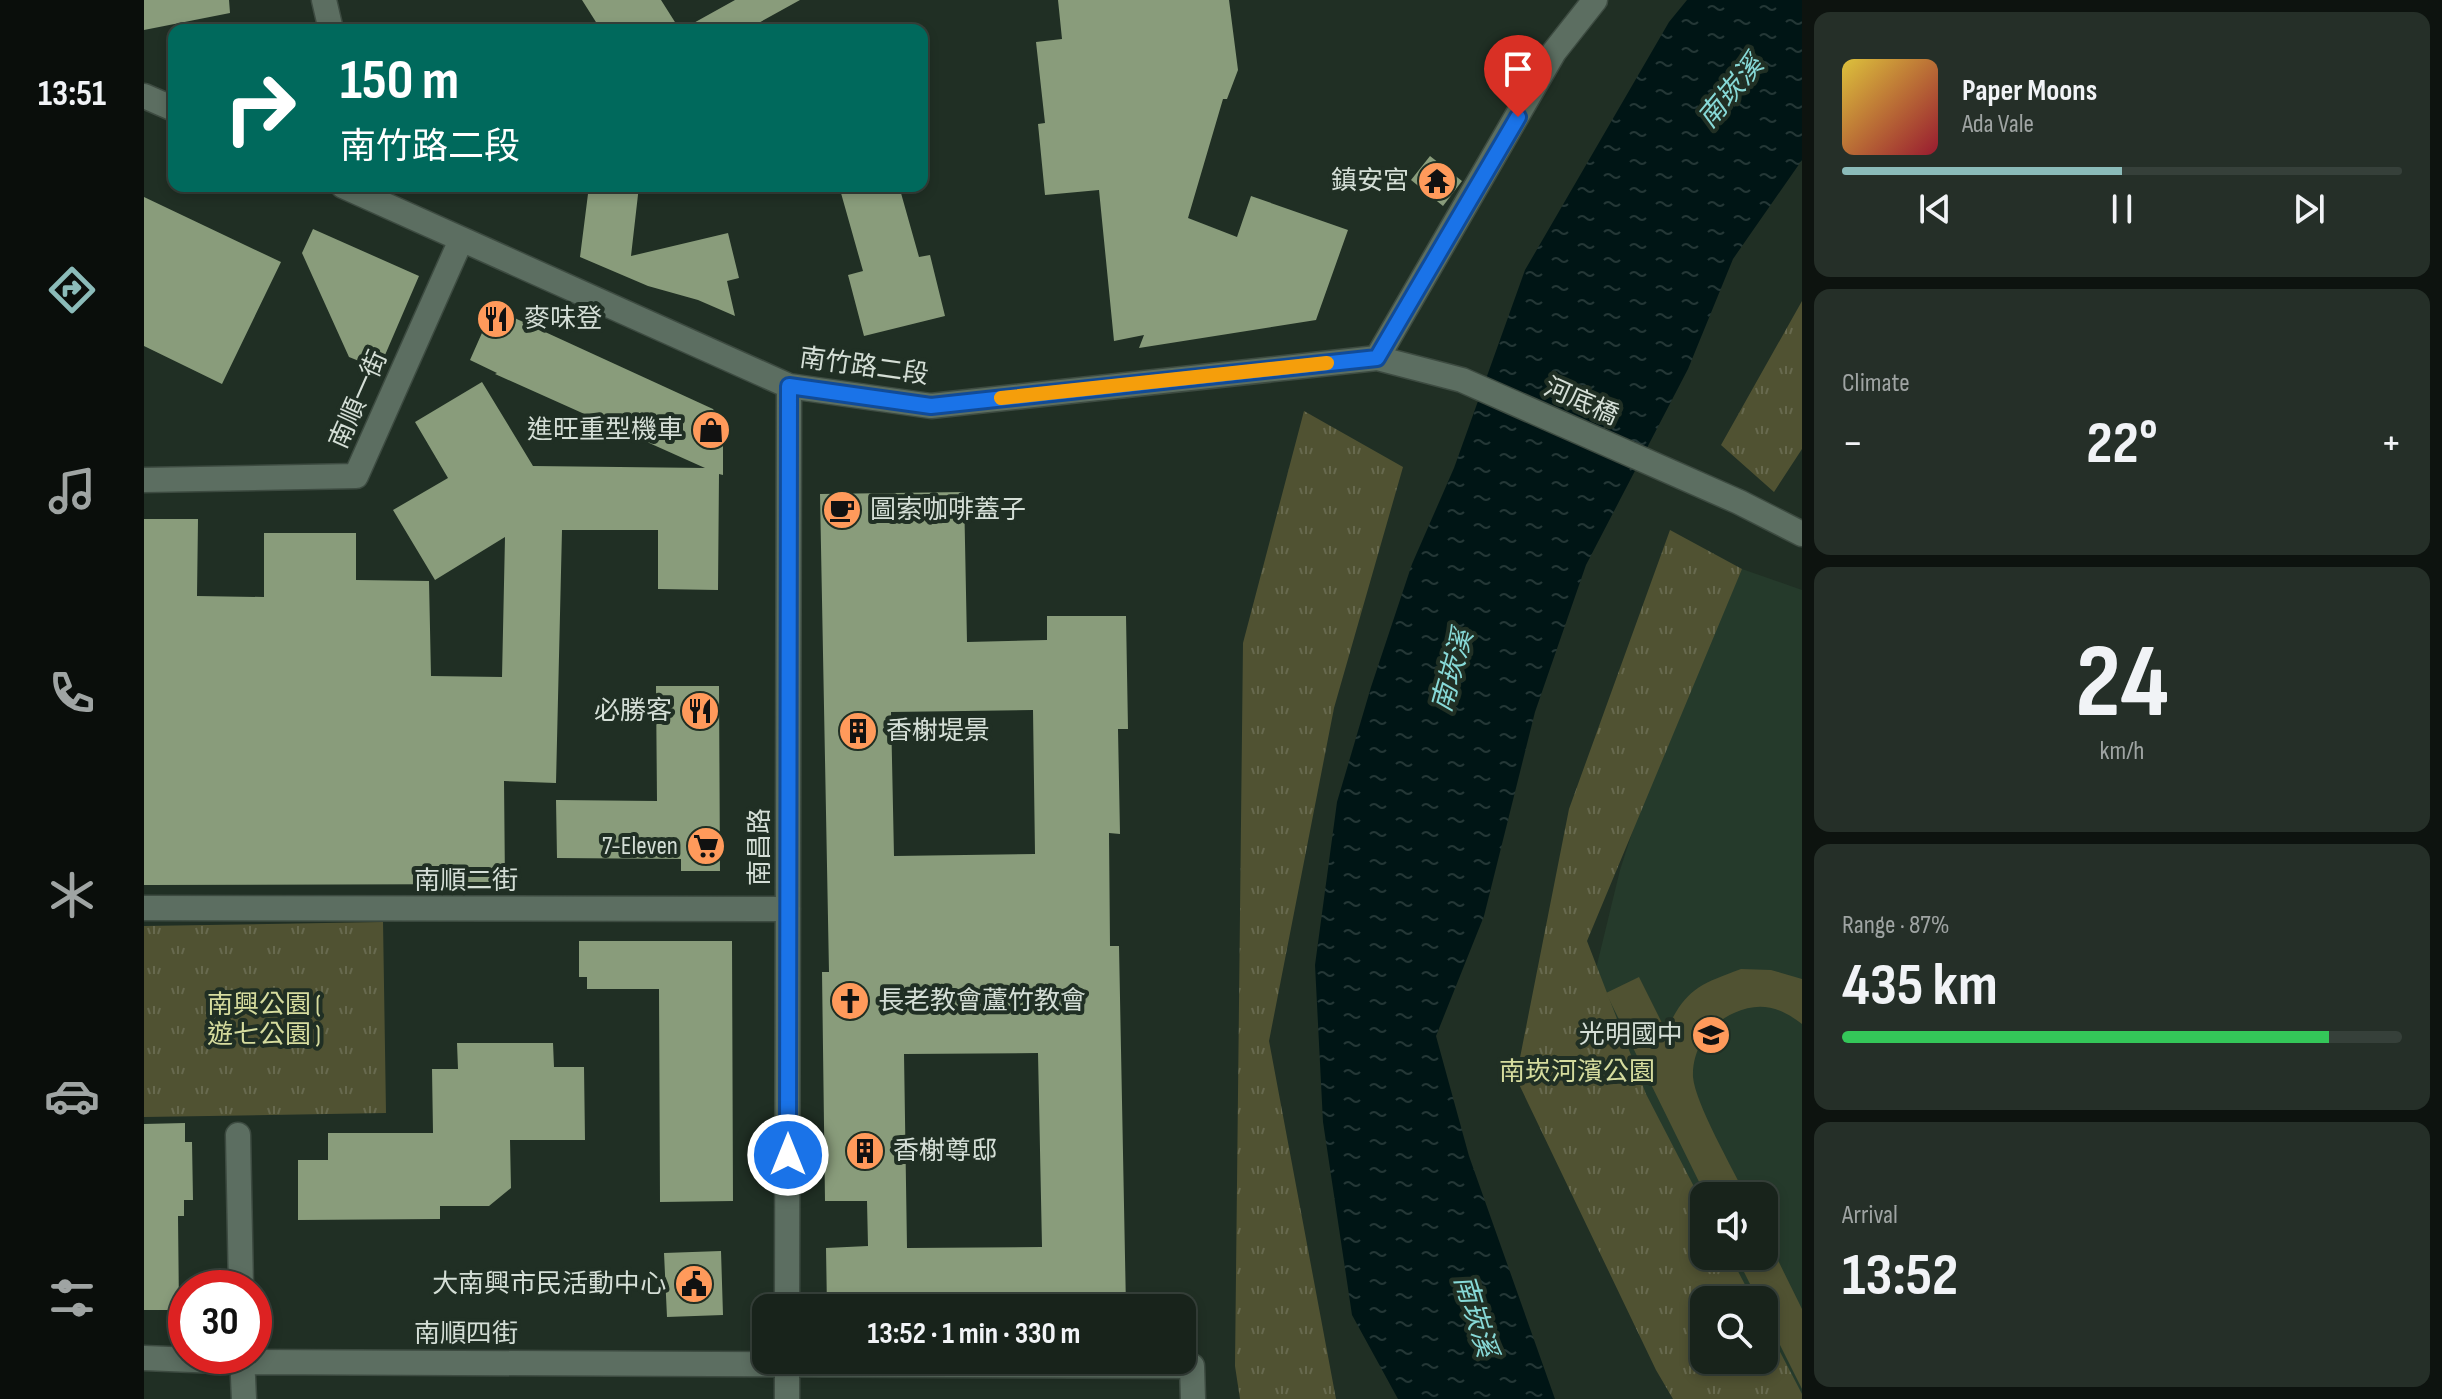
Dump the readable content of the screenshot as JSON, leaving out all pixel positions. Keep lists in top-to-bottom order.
{
  "streets": {
    "street": [
      "南竹路二段",
      "南順一街",
      "河底橋",
      "南昌路",
      "南順二街",
      "南順四街"
    ]
  },
  "crossings": [
    ["南竹路二段", "南順一街"],
    ["南竹路二段", "河底橋"],
    ["南竹路二段", "南昌路"],
    ["南昌路", "南順二街"]
  ],
  "water": ["南崁溪"],
  "parks": ["南興公園 ( 遊七公園 )", "南崁河濱公園"],
  "places": {
    "temple": ["鎮安宮"],
    "restaurant": ["麥味登", "必勝客"],
    "shop": ["進旺重型機車"],
    "cafe": ["圖索咖啡蓋子"],
    "building": ["香榭堤景", "香榭尊邸"],
    "supermarket": ["7-Eleven"],
    "church": ["長老教會蘆竹教會"],
    "school or university": ["光明國中"],
    "public building": ["大南興市民活動中心"]
  },
  "page": {
    "tabs": "13:51",
    "turn": ["150 m", "南竹路二段"],
    "song": ["Paper Moons", "Ada Vale"],
    "tile": [
      "Climate",
      ["24", "km/h"],
      ["Range · 87%", "435 km"],
      ["Arrival", "13:52"]
    ],
    "heat": ["−", "22°", "+"],
    "limit": "30",
    "trip": "13:52 · 1 min · 330 m"
  }
}
